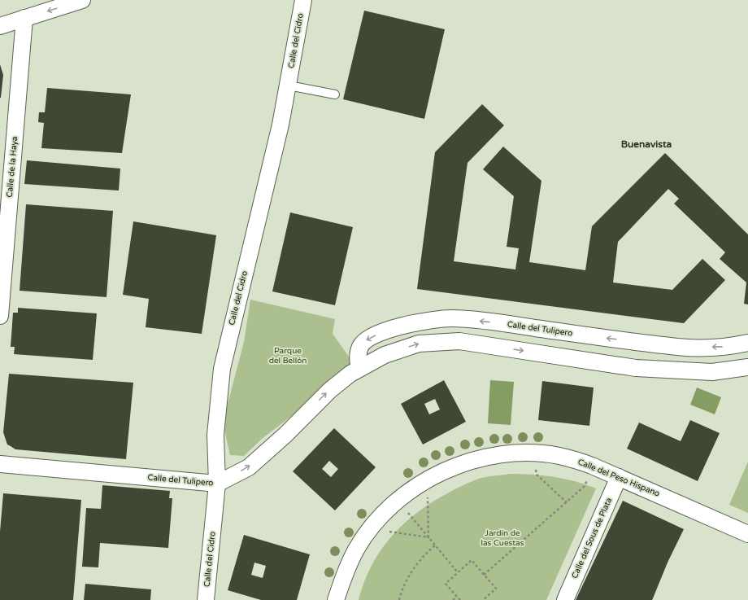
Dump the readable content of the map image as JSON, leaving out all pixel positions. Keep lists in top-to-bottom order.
{
  "streets": {
    "street": [
      "Calle del Cidro",
      "Calle de la Haya",
      "Calle del Tulipero",
      "Calle del Peso Hispano",
      "Calle del Sous de Plata"
    ]
  },
  "crossings": [
    ["Calle del Cidro", "Calle del Tulipero"],
    ["Calle del Peso Hispano", "Calle del Sous de Plata"]
  ],
  "districts": ["Buenavista"],
  "parks": ["Parque del Bellón", "Jardín de las Cuestas"]
}
